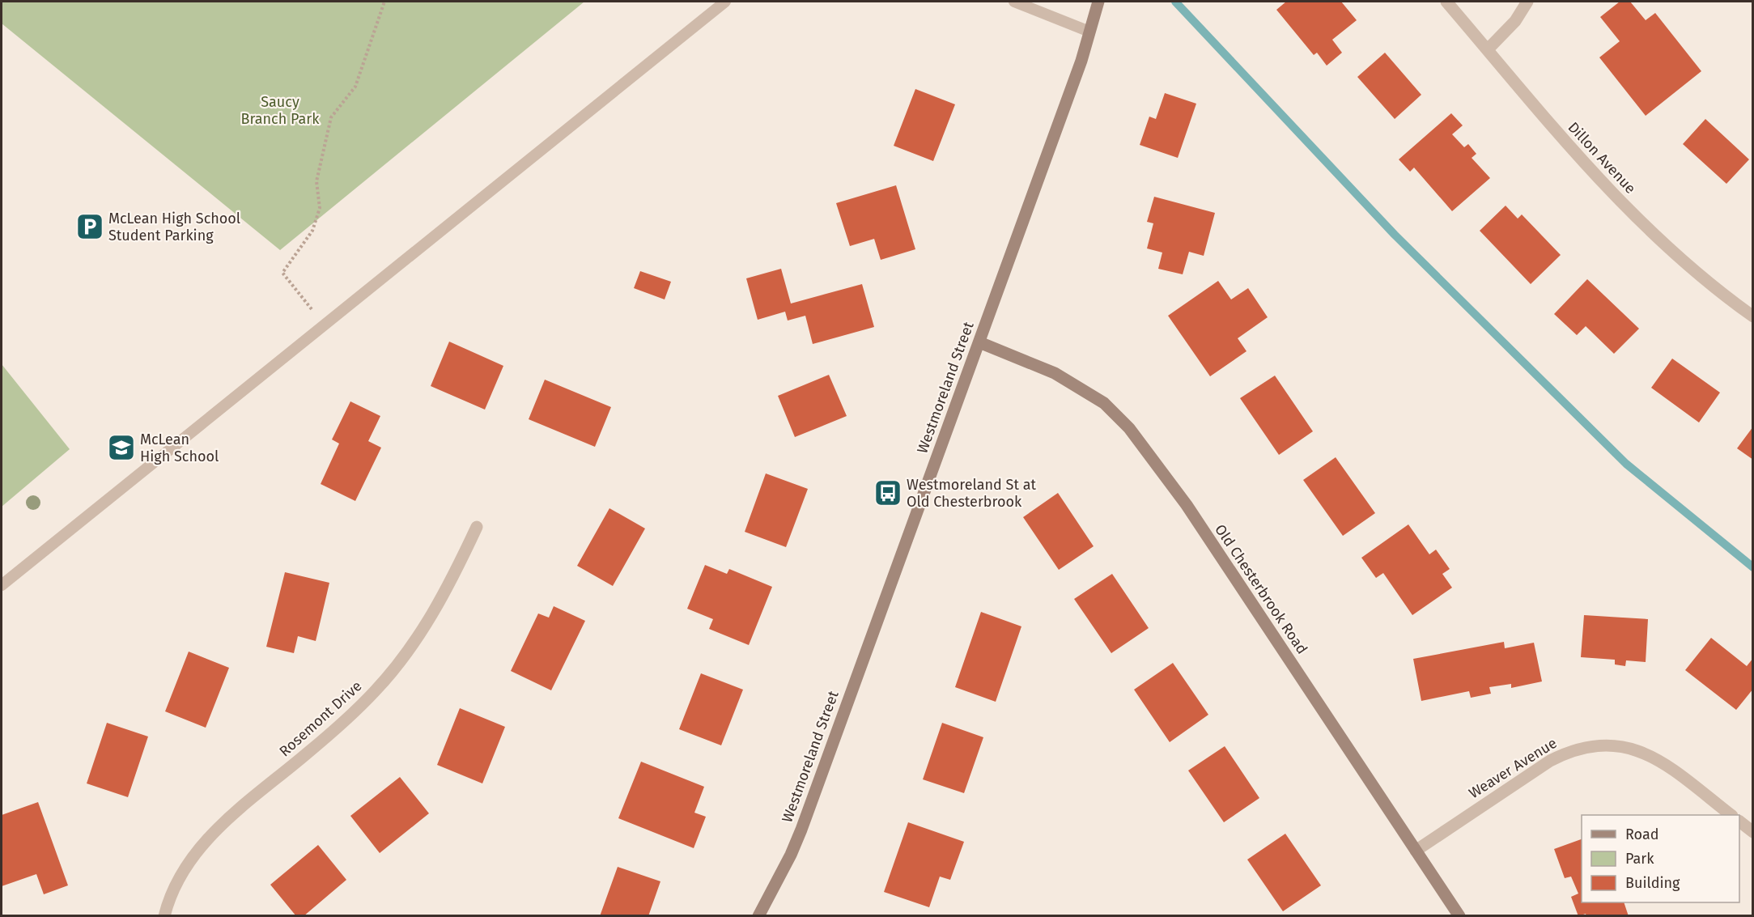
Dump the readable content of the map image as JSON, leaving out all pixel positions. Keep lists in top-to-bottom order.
{
  "streets": {
    "main road": ["Westmoreland Street", "Old Chesterbrook Road"],
    "street": ["Dillon Avenue", "Rosemont Drive", "Weaver Avenue"]
  },
  "crossings": [
    ["Westmoreland Street", "Old Chesterbrook Road"],
    ["Old Chesterbrook Road", "Weaver Avenue"]
  ],
  "parks": ["Saucy Branch Park"],
  "places": {
    "parking": ["McLean High School Student Parking"],
    "school or university": ["McLean High School"],
    "bus stop": ["Westmoreland St at Old Chesterbrook"]
  },
  "legend": ["Road", "Park", "Building"]
}
